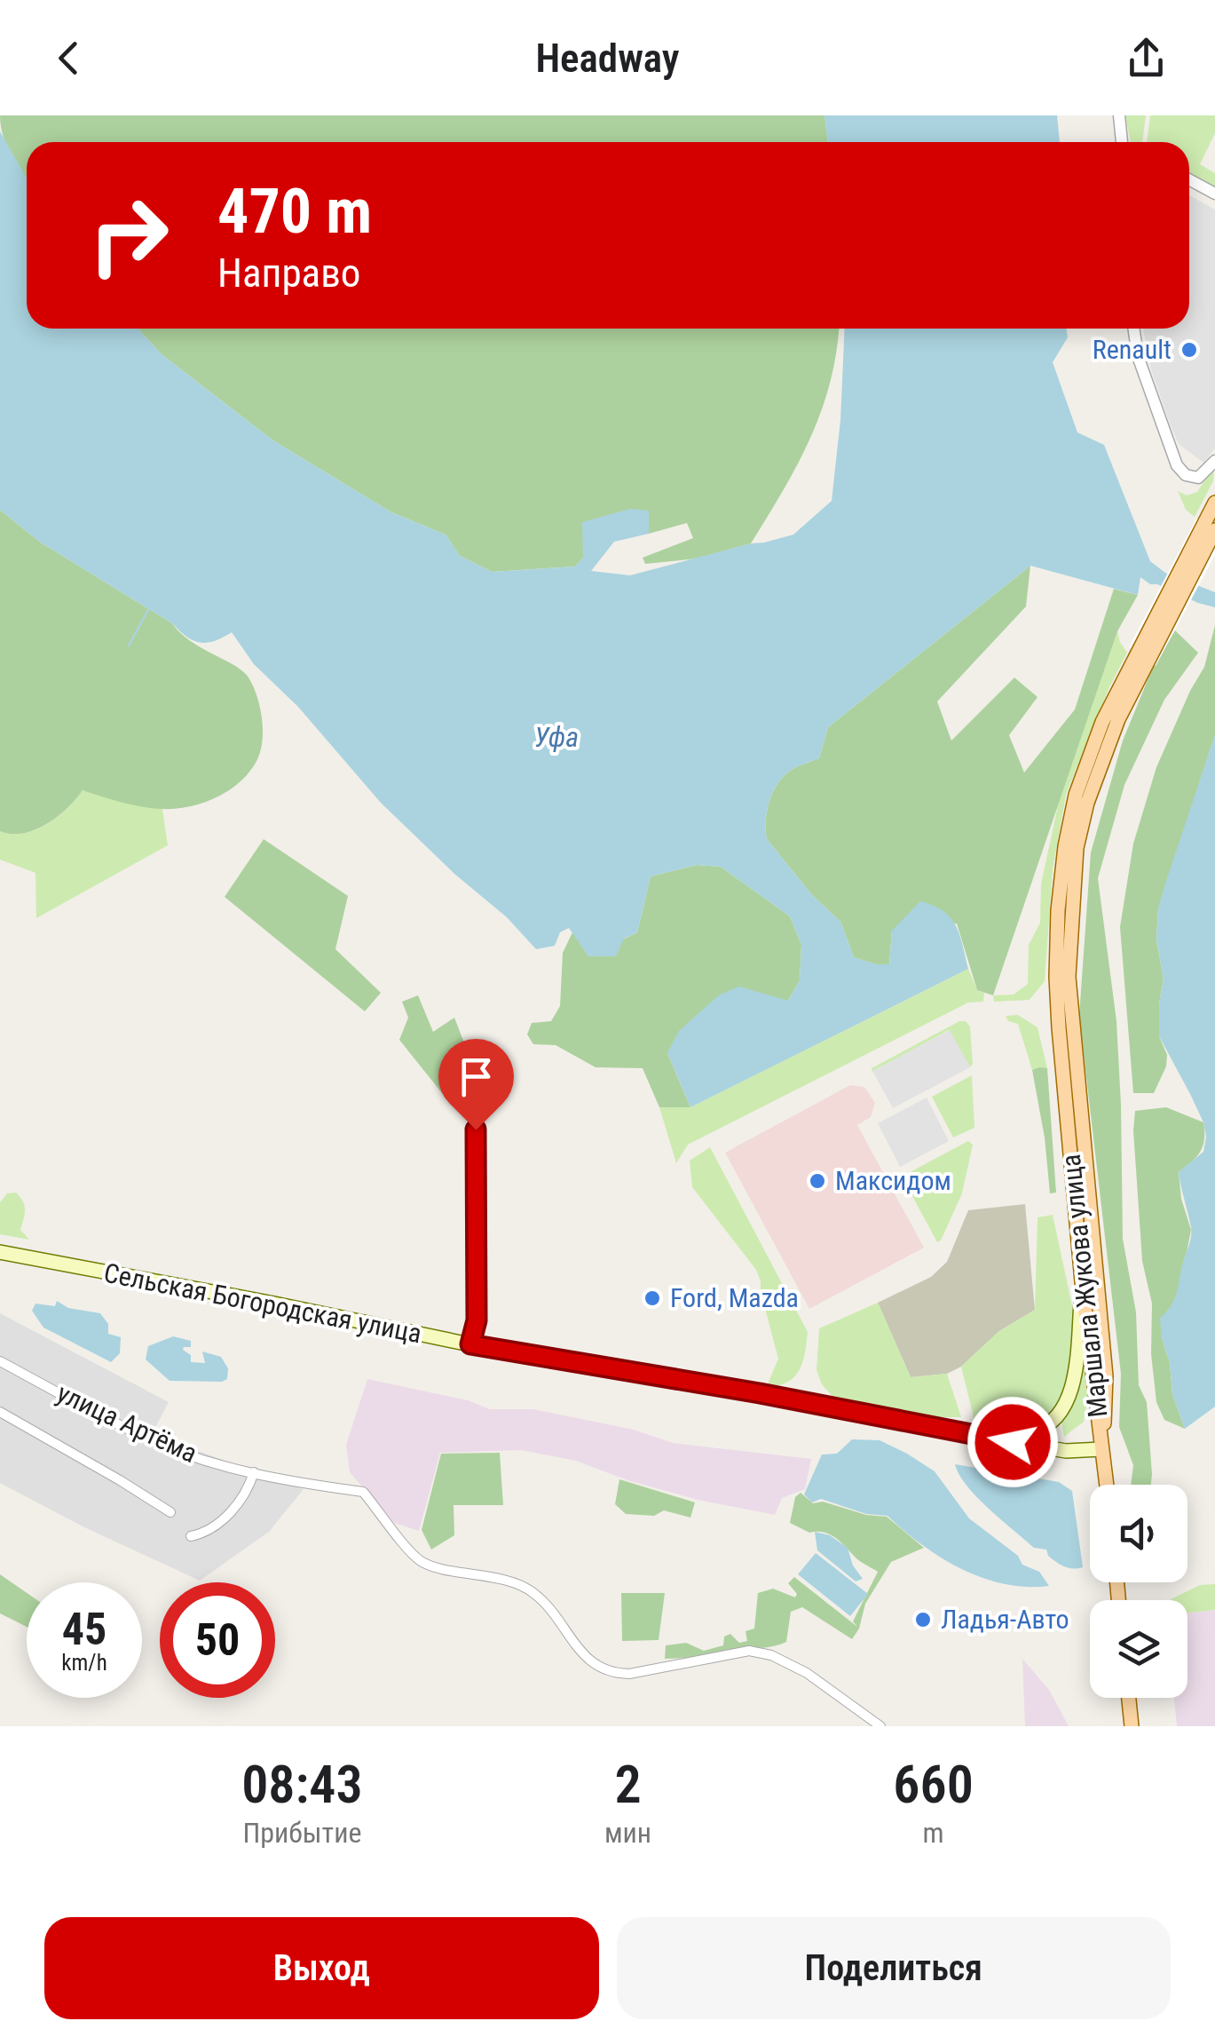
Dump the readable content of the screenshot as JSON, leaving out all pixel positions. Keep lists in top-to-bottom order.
{
  "streets": {
    "main road": ["Маршала Жукова улица", "Сельская Богородская улица"],
    "street": ["улица Артёма"]
  },
  "crossings": [
    ["Маршала Жукова улица", "Сельская Богородская улица"]
  ],
  "water": ["Уфа"],
  "places": [
    "Renault",
    "Максидом",
    "Ford, Mazda",
    "Ладья-Авто"
  ],
  "page": {
    "header": "Headway",
    "turn": ["470 m", "Направо"],
    "speed": "45 km/h",
    "limit": "50",
    "eta": [
      "08:43",
      "Прибытие",
      "2",
      "мин",
      "660",
      "m"
    ],
    "buttons": ["Выход", "Поделиться"]
  }
}
